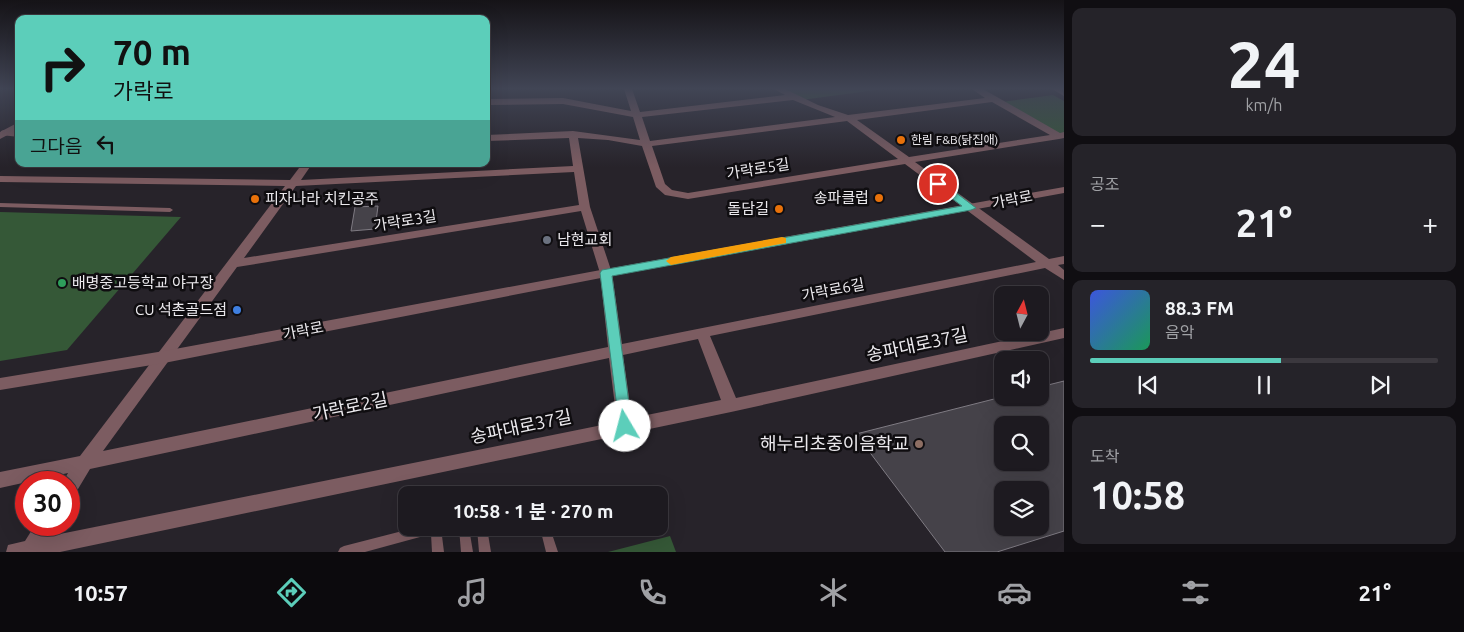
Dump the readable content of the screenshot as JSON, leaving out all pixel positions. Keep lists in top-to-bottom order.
{
  "streets": {
    "street": [
      "가락로5길",
      "가락로",
      "가락로3길",
      "가락로6길",
      "송파대로37길",
      "가락로2길"
    ]
  },
  "crossings": [
    ["가락로6길", "가락로2길"]
  ],
  "places": [
    "한림 F&B(닭집애)",
    "송파클럽",
    "피자나라 치킨공주",
    "돌담길",
    "남현교회",
    "배명중고등학교 야구장",
    "CU 석촌골드점",
    "해누리초중이음학교"
  ],
  "north": "top",
  "page": {
    "tile": [
      ["24", "km/h"],
      "공조",
      ["도착", "10:58"]
    ],
    "turn": ["70 m", "가락로"],
    "then": "그다음",
    "heat": ["−", "21°", "+"],
    "song": ["88.3 FM", "음악"],
    "limit": "30",
    "trip": "10:58 · 1 분 · 270 m",
    "tabs": ["10:57", "21°"]
  }
}
